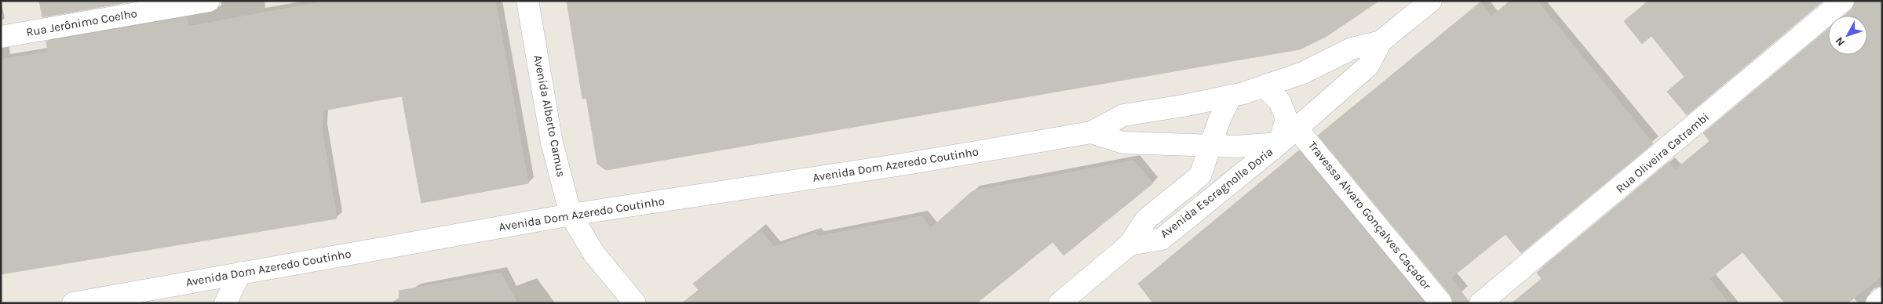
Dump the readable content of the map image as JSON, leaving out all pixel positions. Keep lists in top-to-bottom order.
{
  "streets": {
    "street": [
      "Rua Jerônimo Coelho",
      "Avenida Alberto Camus",
      "Rua Oliveira Catrambi",
      "Avenida Dom Azeredo Coutinho",
      "Avenida Escragnolle Doria",
      "Travessa Alvaro Gonçalves Caçador"
    ]
  },
  "crossings": [
    ["Avenida Alberto Camus", "Avenida Dom Azeredo Coutinho"],
    ["Avenida Dom Azeredo Coutinho", "Avenida Escragnolle Doria"],
    ["Avenida Escragnolle Doria", "Travessa Alvaro Gonçalves Caçador"]
  ],
  "north": "bottom left"
}
